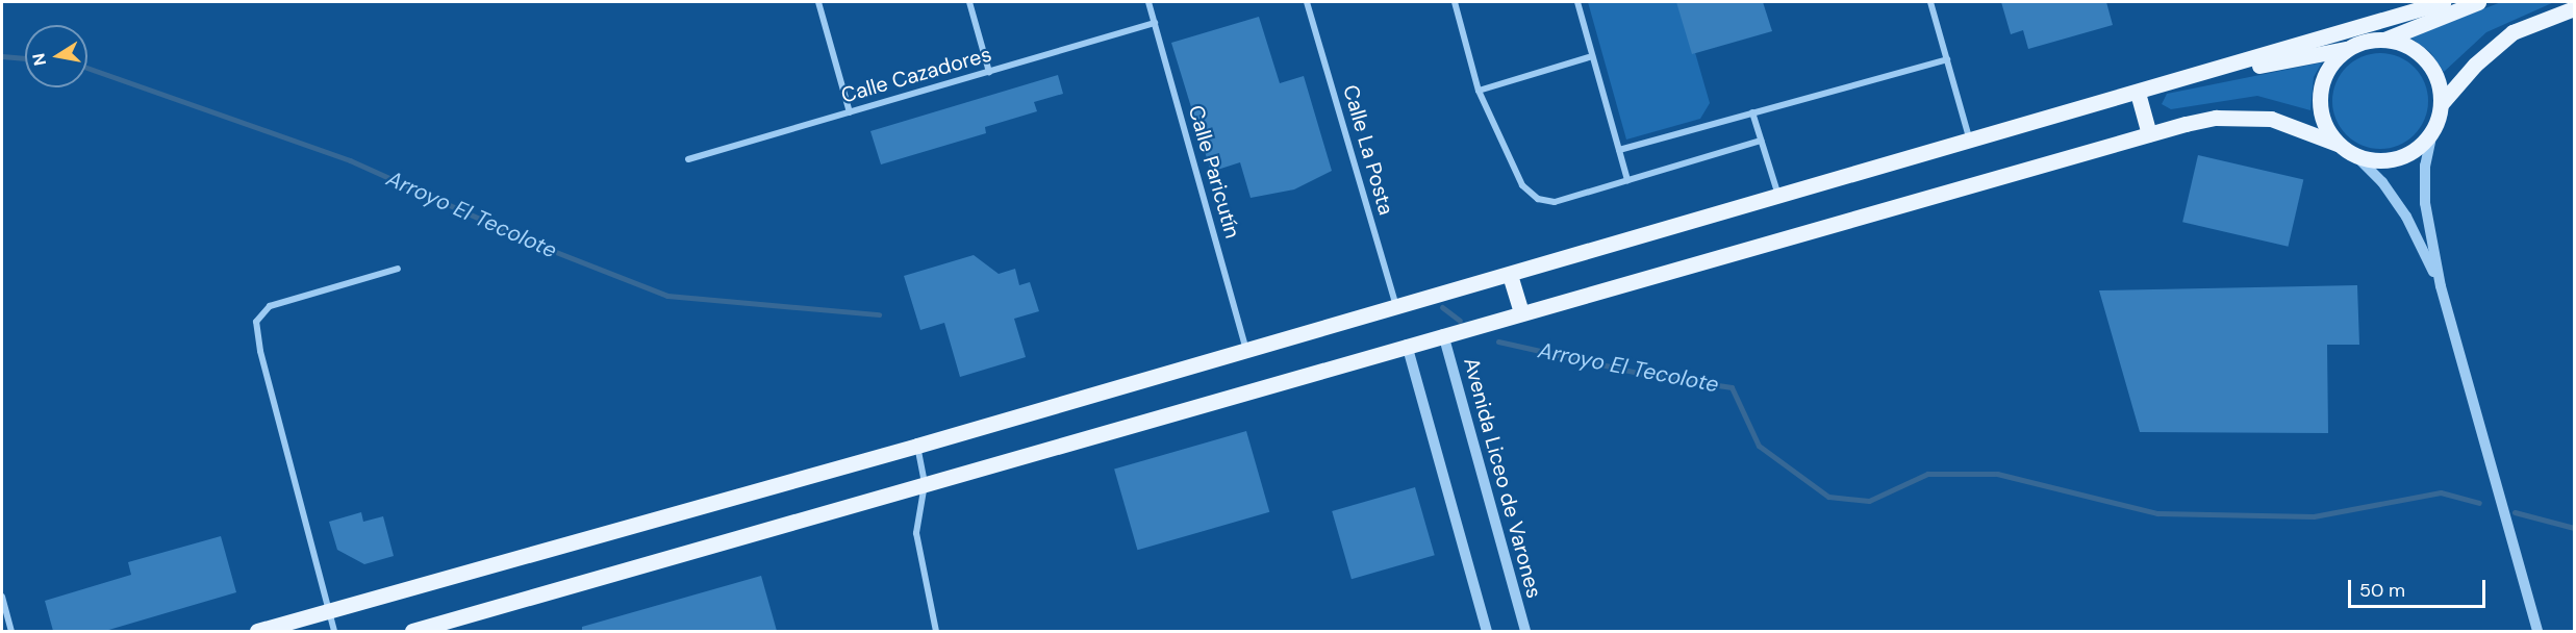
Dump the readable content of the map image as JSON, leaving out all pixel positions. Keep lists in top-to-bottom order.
{
  "streets": {
    "street": [
      "Calle Cazadores",
      "Calle La Posta",
      "Calle Paricutín",
      "Avenida Liceo de Varones"
    ]
  },
  "crossings": [
    ["Calle Cazadores", "Calle Paricutín"]
  ],
  "water": ["Arroyo El Tecolote"],
  "scale_bar": "50 m",
  "north": "left"
}
